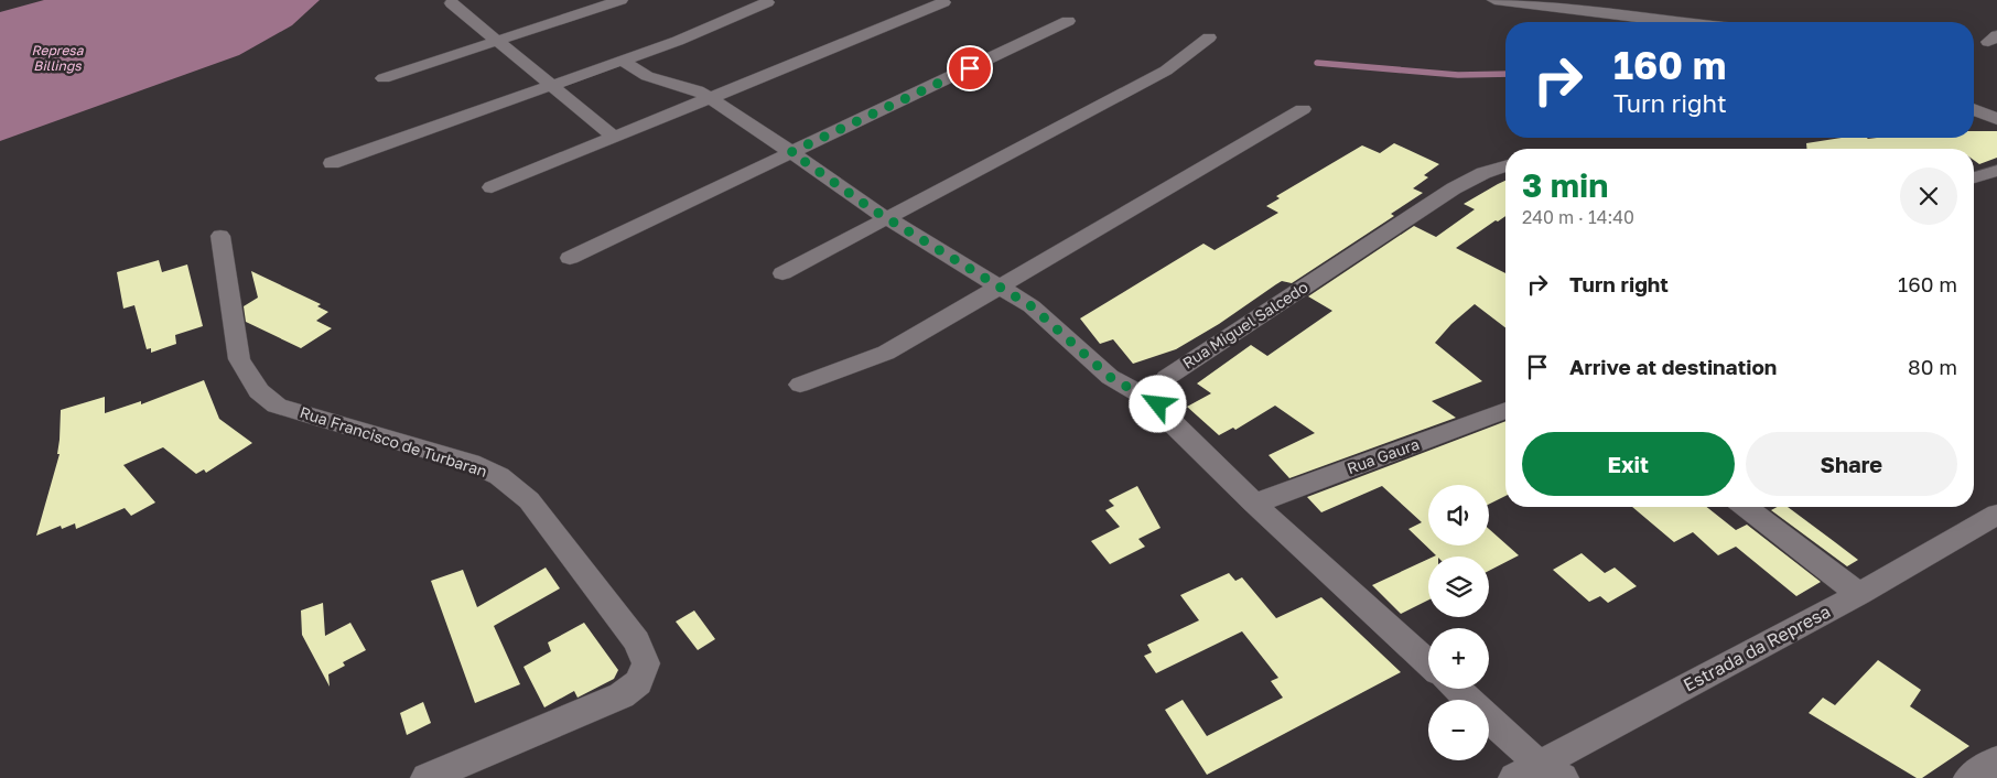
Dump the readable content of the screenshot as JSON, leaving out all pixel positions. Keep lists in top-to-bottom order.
{
  "streets": {
    "street": [
      "Rua Miguel Salcedo",
      "Rua Francisco de Turbaran",
      "Rua Gaura",
      "Estrada da Represa"
    ]
  },
  "water": ["Represa Billings"],
  "page": {
    "turn": ["160 m", "Turn right"],
    "heading": ["3 min", "240 m · 14:40"],
    "list": [
      {
        "name": "Turn right",
        "value": "160 m"
      },
      {
        "name": "Arrive at destination",
        "value": "80 m"
      }
    ],
    "buttons": ["Exit", "Share"],
    "map_buttons": ["+", "−"]
  }
}
